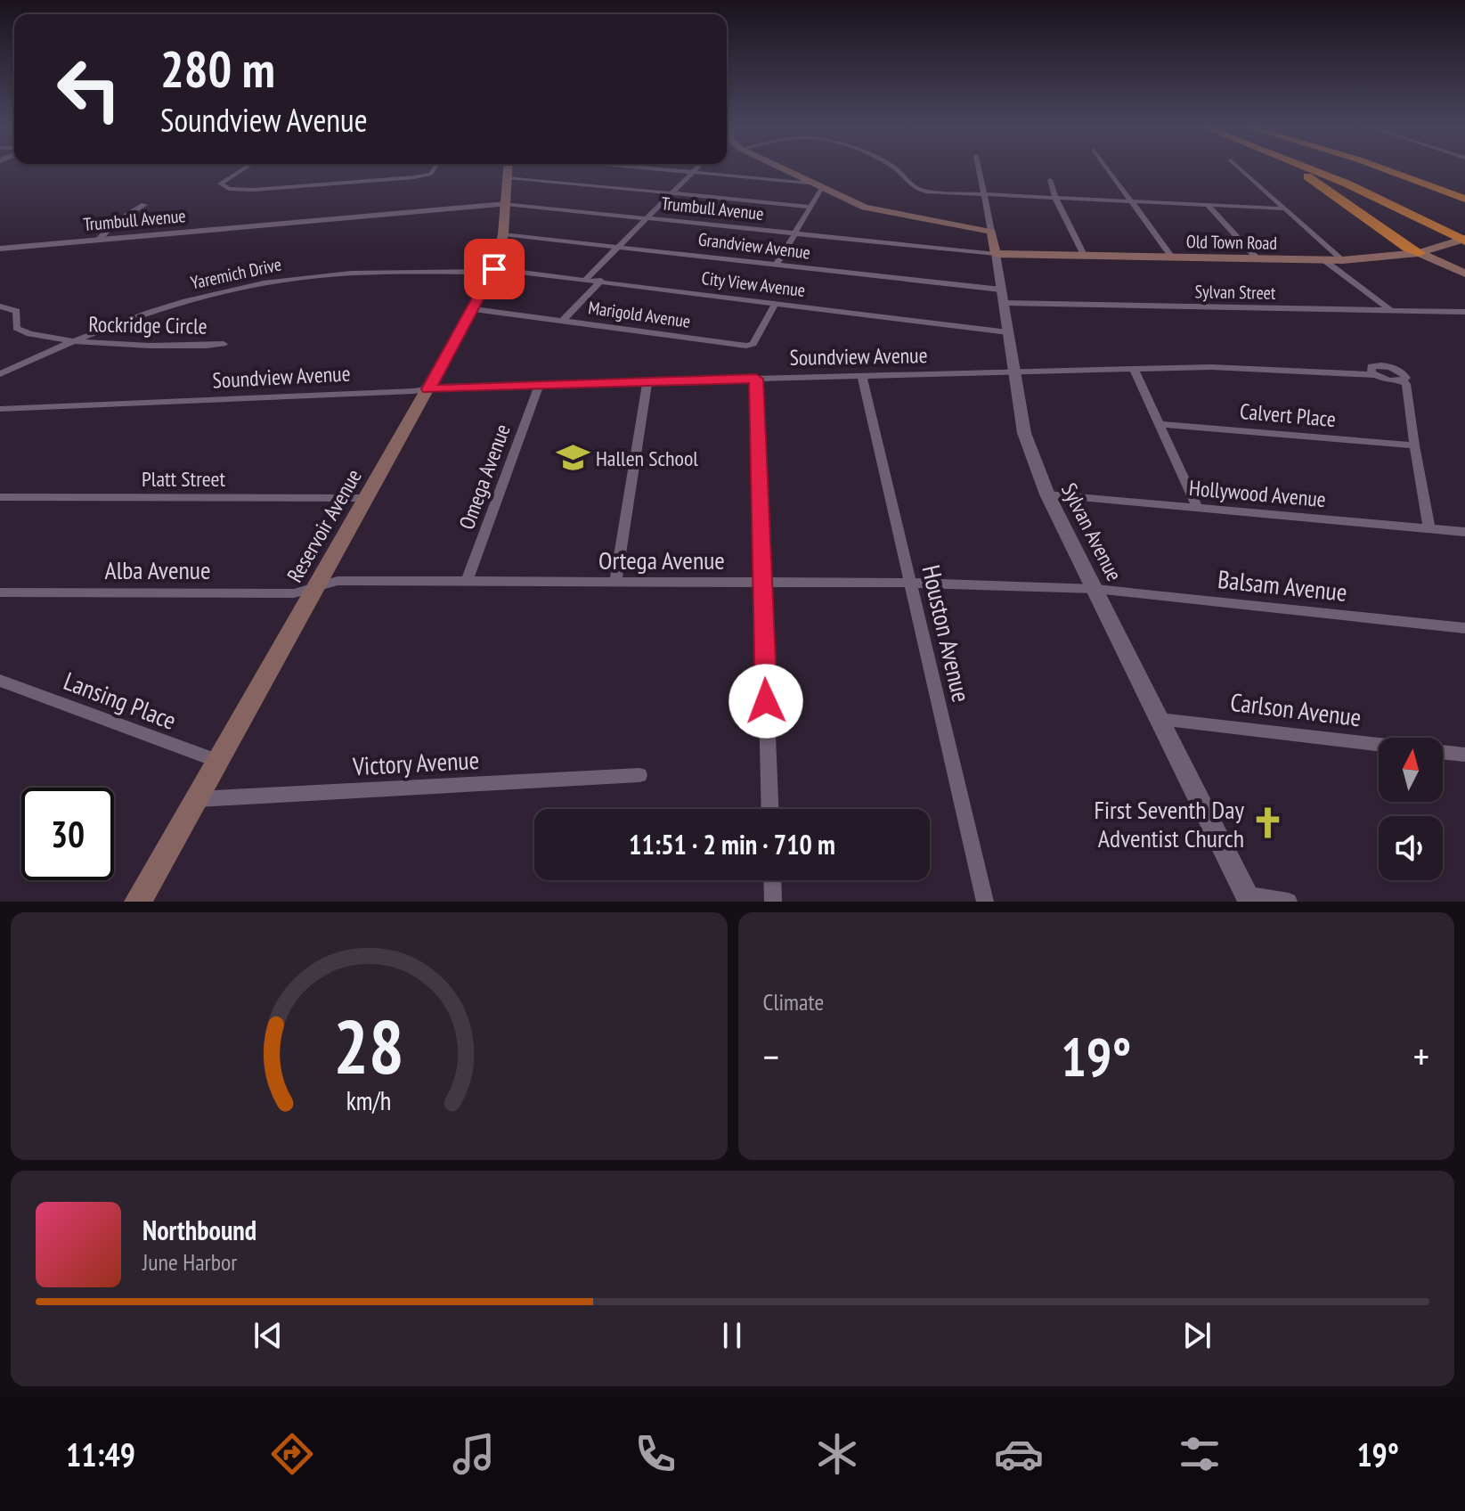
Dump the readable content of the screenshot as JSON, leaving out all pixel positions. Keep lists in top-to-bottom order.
{
  "streets": {
    "main road": ["Old Town Road", "Reservoir Avenue", "Sylvan Avenue"],
    "street": [
      "Trumbull Avenue",
      "Grandview Avenue",
      "Yaremich Drive",
      "City View Avenue",
      "Sylvan Street",
      "Marigold Avenue",
      "Rockridge Circle",
      "Soundview Avenue",
      "Calvert Place",
      "Omega Avenue",
      "Platt Street",
      "Hollywood Avenue",
      "Ortega Avenue",
      "Alba Avenue",
      "Balsam Avenue",
      "Houston Avenue",
      "Lansing Place",
      "Carlson Avenue",
      "Victory Avenue"
    ]
  },
  "crossings": [
    ["Trumbull Avenue", "Old Town Road"],
    ["Trumbull Avenue", "Reservoir Avenue"],
    ["Trumbull Avenue", "Sylvan Avenue"],
    ["Old Town Road", "Sylvan Avenue"],
    ["Grandview Avenue", "Reservoir Avenue"],
    ["Grandview Avenue", "Sylvan Avenue"],
    ["Yaremich Drive", "City View Avenue"],
    ["Yaremich Drive", "Rockridge Circle"],
    ["Yaremich Drive", "Reservoir Avenue"],
    ["City View Avenue", "Marigold Avenue"],
    ["City View Avenue", "Reservoir Avenue"],
    ["City View Avenue", "Sylvan Avenue"],
    ["Sylvan Street", "Sylvan Avenue"],
    ["Marigold Avenue", "Reservoir Avenue"],
    ["Soundview Avenue", "Calvert Place"],
    ["Soundview Avenue", "Omega Avenue"],
    ["Soundview Avenue", "Reservoir Avenue"],
    ["Soundview Avenue", "Sylvan Avenue"],
    ["Soundview Avenue", "Houston Avenue"],
    ["Omega Avenue", "Ortega Avenue"],
    ["Platt Street", "Reservoir Avenue"],
    ["Hollywood Avenue", "Sylvan Avenue"],
    ["Reservoir Avenue", "Ortega Avenue"],
    ["Reservoir Avenue", "Alba Avenue"],
    ["Reservoir Avenue", "Lansing Place"],
    ["Reservoir Avenue", "Victory Avenue"],
    ["Sylvan Avenue", "Ortega Avenue"],
    ["Sylvan Avenue", "Balsam Avenue"],
    ["Sylvan Avenue", "Carlson Avenue"],
    ["Ortega Avenue", "Alba Avenue"],
    ["Ortega Avenue", "Balsam Avenue"],
    ["Ortega Avenue", "Houston Avenue"]
  ],
  "places": {
    "school or university": ["Hallen School"],
    "church": ["First Seventh Day Adventist Church"]
  },
  "north": "top",
  "page": {
    "turn": ["280 m", "Soundview Avenue"],
    "limit": "30",
    "trip": "11:51 · 2 min · 710 m",
    "tile": "Climate",
    "heat": ["−", "19°", "+"],
    "song": ["Northbound", "June Harbor"],
    "tabs": ["11:49", "19°"],
    "gauge": ["28", "km/h"]
  }
}
